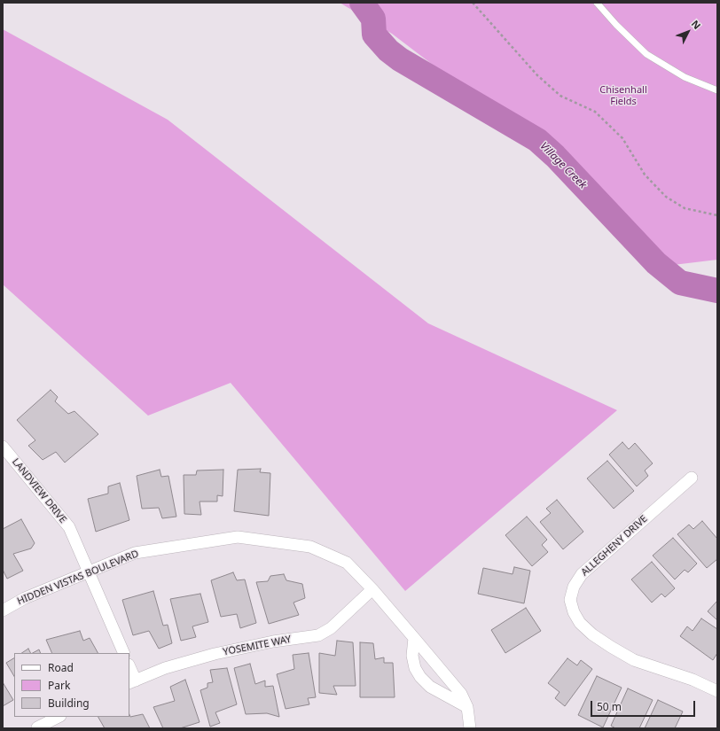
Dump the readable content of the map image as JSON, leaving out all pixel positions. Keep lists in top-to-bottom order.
{
  "streets": {
    "street": [
      "LANDVIEW DRIVE",
      "ALLEGHENY DRIVE",
      "HIDDEN VISTAS BOULEVARD",
      "YOSEMITE WAY"
    ]
  },
  "crossings": [
    ["LANDVIEW DRIVE", "HIDDEN VISTAS BOULEVARD"],
    ["HIDDEN VISTAS BOULEVARD", "YOSEMITE WAY"]
  ],
  "water": ["Village Creek"],
  "parks": ["Chisenhall Fields"],
  "legend": ["Road", "Park", "Building"],
  "scale_bar": "50 m",
  "north": "top right"
}
